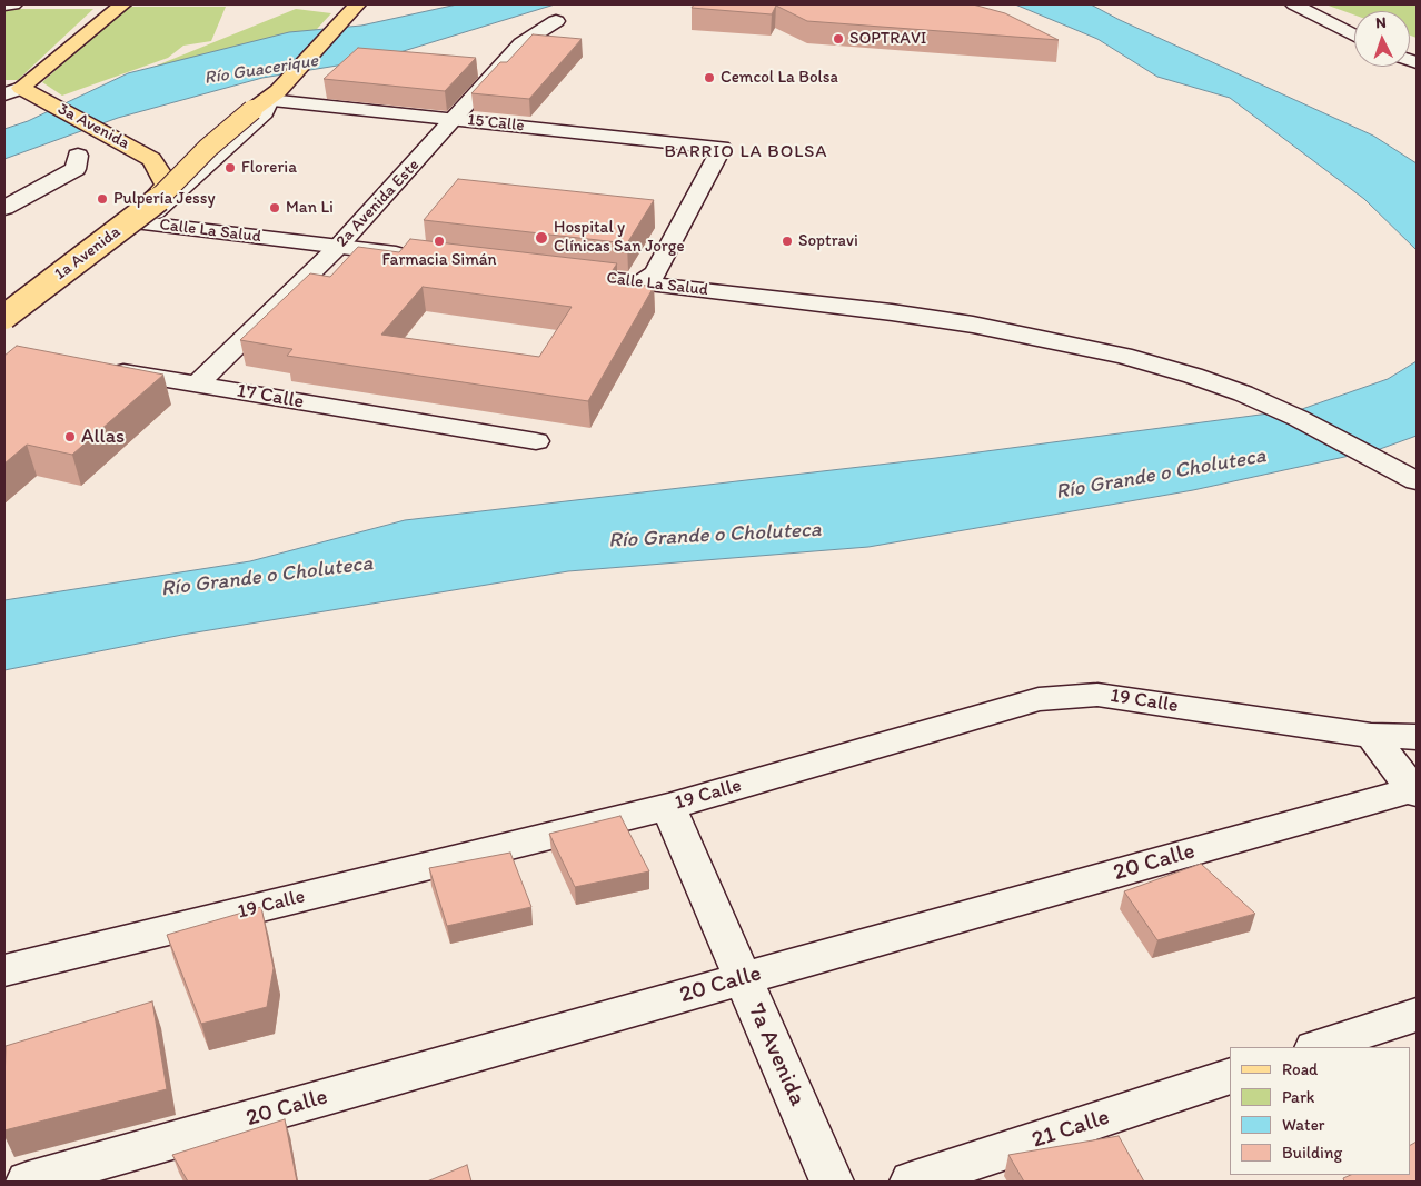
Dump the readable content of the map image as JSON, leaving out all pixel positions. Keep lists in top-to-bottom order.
{
  "streets": {
    "main road": ["3a Avenida", "1a Avenida"],
    "street": [
      "15 Calle",
      "2a Avenida Este",
      "Calle La Salud",
      "17 Calle",
      "19 Calle",
      "20 Calle",
      "7a Avenida",
      "21 Calle"
    ]
  },
  "crossings": [
    ["15 Calle", "2a Avenida Este"],
    ["15 Calle", "Calle La Salud"],
    ["15 Calle", "1a Avenida"],
    ["2a Avenida Este", "Calle La Salud"],
    ["2a Avenida Este", "17 Calle"],
    ["Calle La Salud", "1a Avenida"],
    ["19 Calle", "7a Avenida"],
    ["20 Calle", "7a Avenida"]
  ],
  "districts": ["BARRIO LA BOLSA"],
  "water": ["Río Guacerique", "Río Grande o Choluteca"],
  "places": [
    "SOPTRAVI",
    "Cemcol La Bolsa",
    "Floreria",
    "Pulpería Jessy",
    "Man Li",
    "Hospital y Clínicas San Jorge",
    "Farmacia Simán",
    "Soptravi",
    "Allas"
  ],
  "legend": [
    "Road",
    "Park",
    "Water",
    "Building"
  ],
  "north": "top"
}
